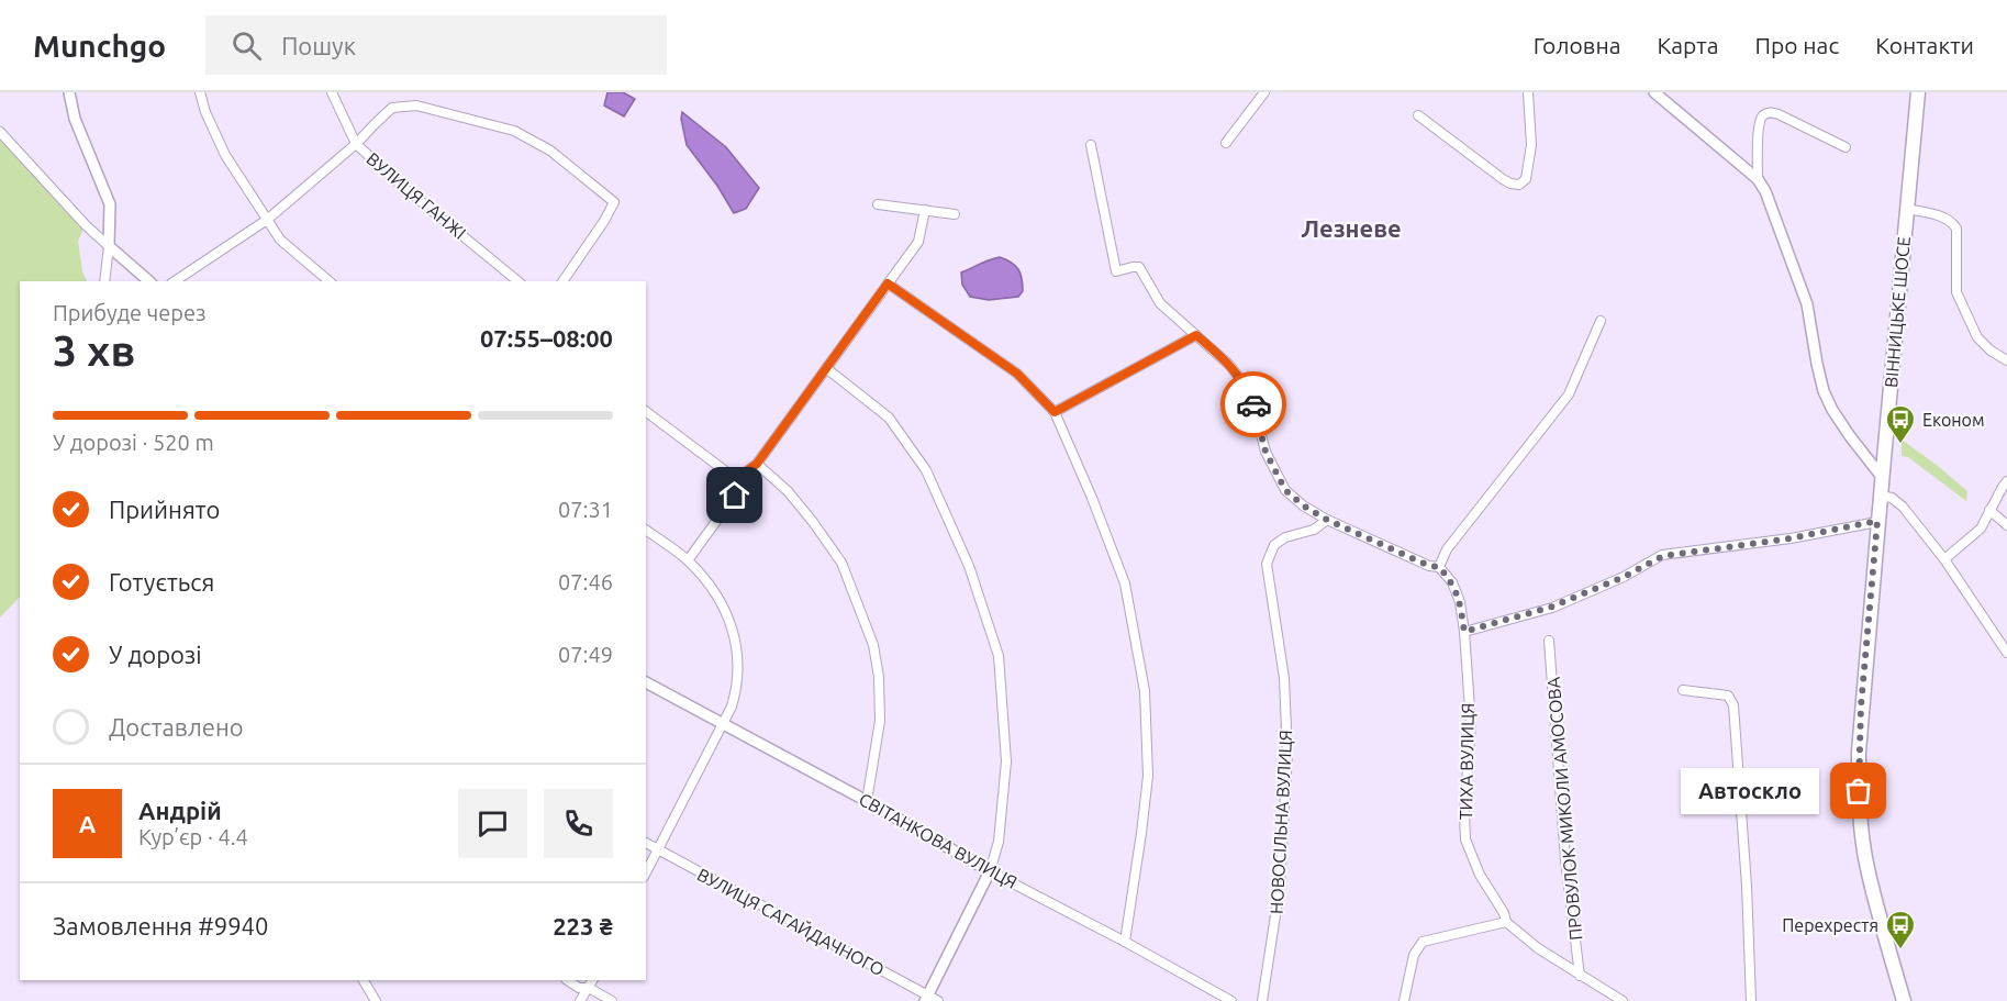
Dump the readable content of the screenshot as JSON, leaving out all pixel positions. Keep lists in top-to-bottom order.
{
  "streets": {
    "main road": ["ВІННИЦЬКЕ ШОСЕ"],
    "street": [
      "ВУЛИЦЯ ГАНЖІ",
      "ТИХА ВУЛИЦЯ",
      "ПРОВУЛОК МИКОЛИ АМОСОВА",
      "НОВОСІЛЬНА ВУЛИЦЯ",
      "СВІТАНКОВА ВУЛИЦЯ",
      "ВУЛИЦЯ САГАЙДАЧНОГО"
    ]
  },
  "districts": ["Лезневе"],
  "places": {
    "bus stop": ["Економ", "Перехрестя"],
    "other": ["Автоскло"]
  },
  "page": {
    "header": "Munchgo",
    "search": "Пошук",
    "nav": [
      "Головна",
      "Карта",
      "Про нас",
      "Контакти"
    ],
    "heading": ["3 хв", "Прибуде через", "07:55–08:00"],
    "panel": [
      "Андрій",
      "Кур’єр · 4.4",
      "Замовлення #9940",
      "223 ₴"
    ],
    "bar": "У дорозі · 520 m",
    "list": [
      ["Прийнято", "07:31"],
      ["Готується", "07:46"],
      ["У дорозі", "07:49"],
      "Доставлено"
    ],
    "bubble": "Автоскло",
    "round": "А"
  }
}
